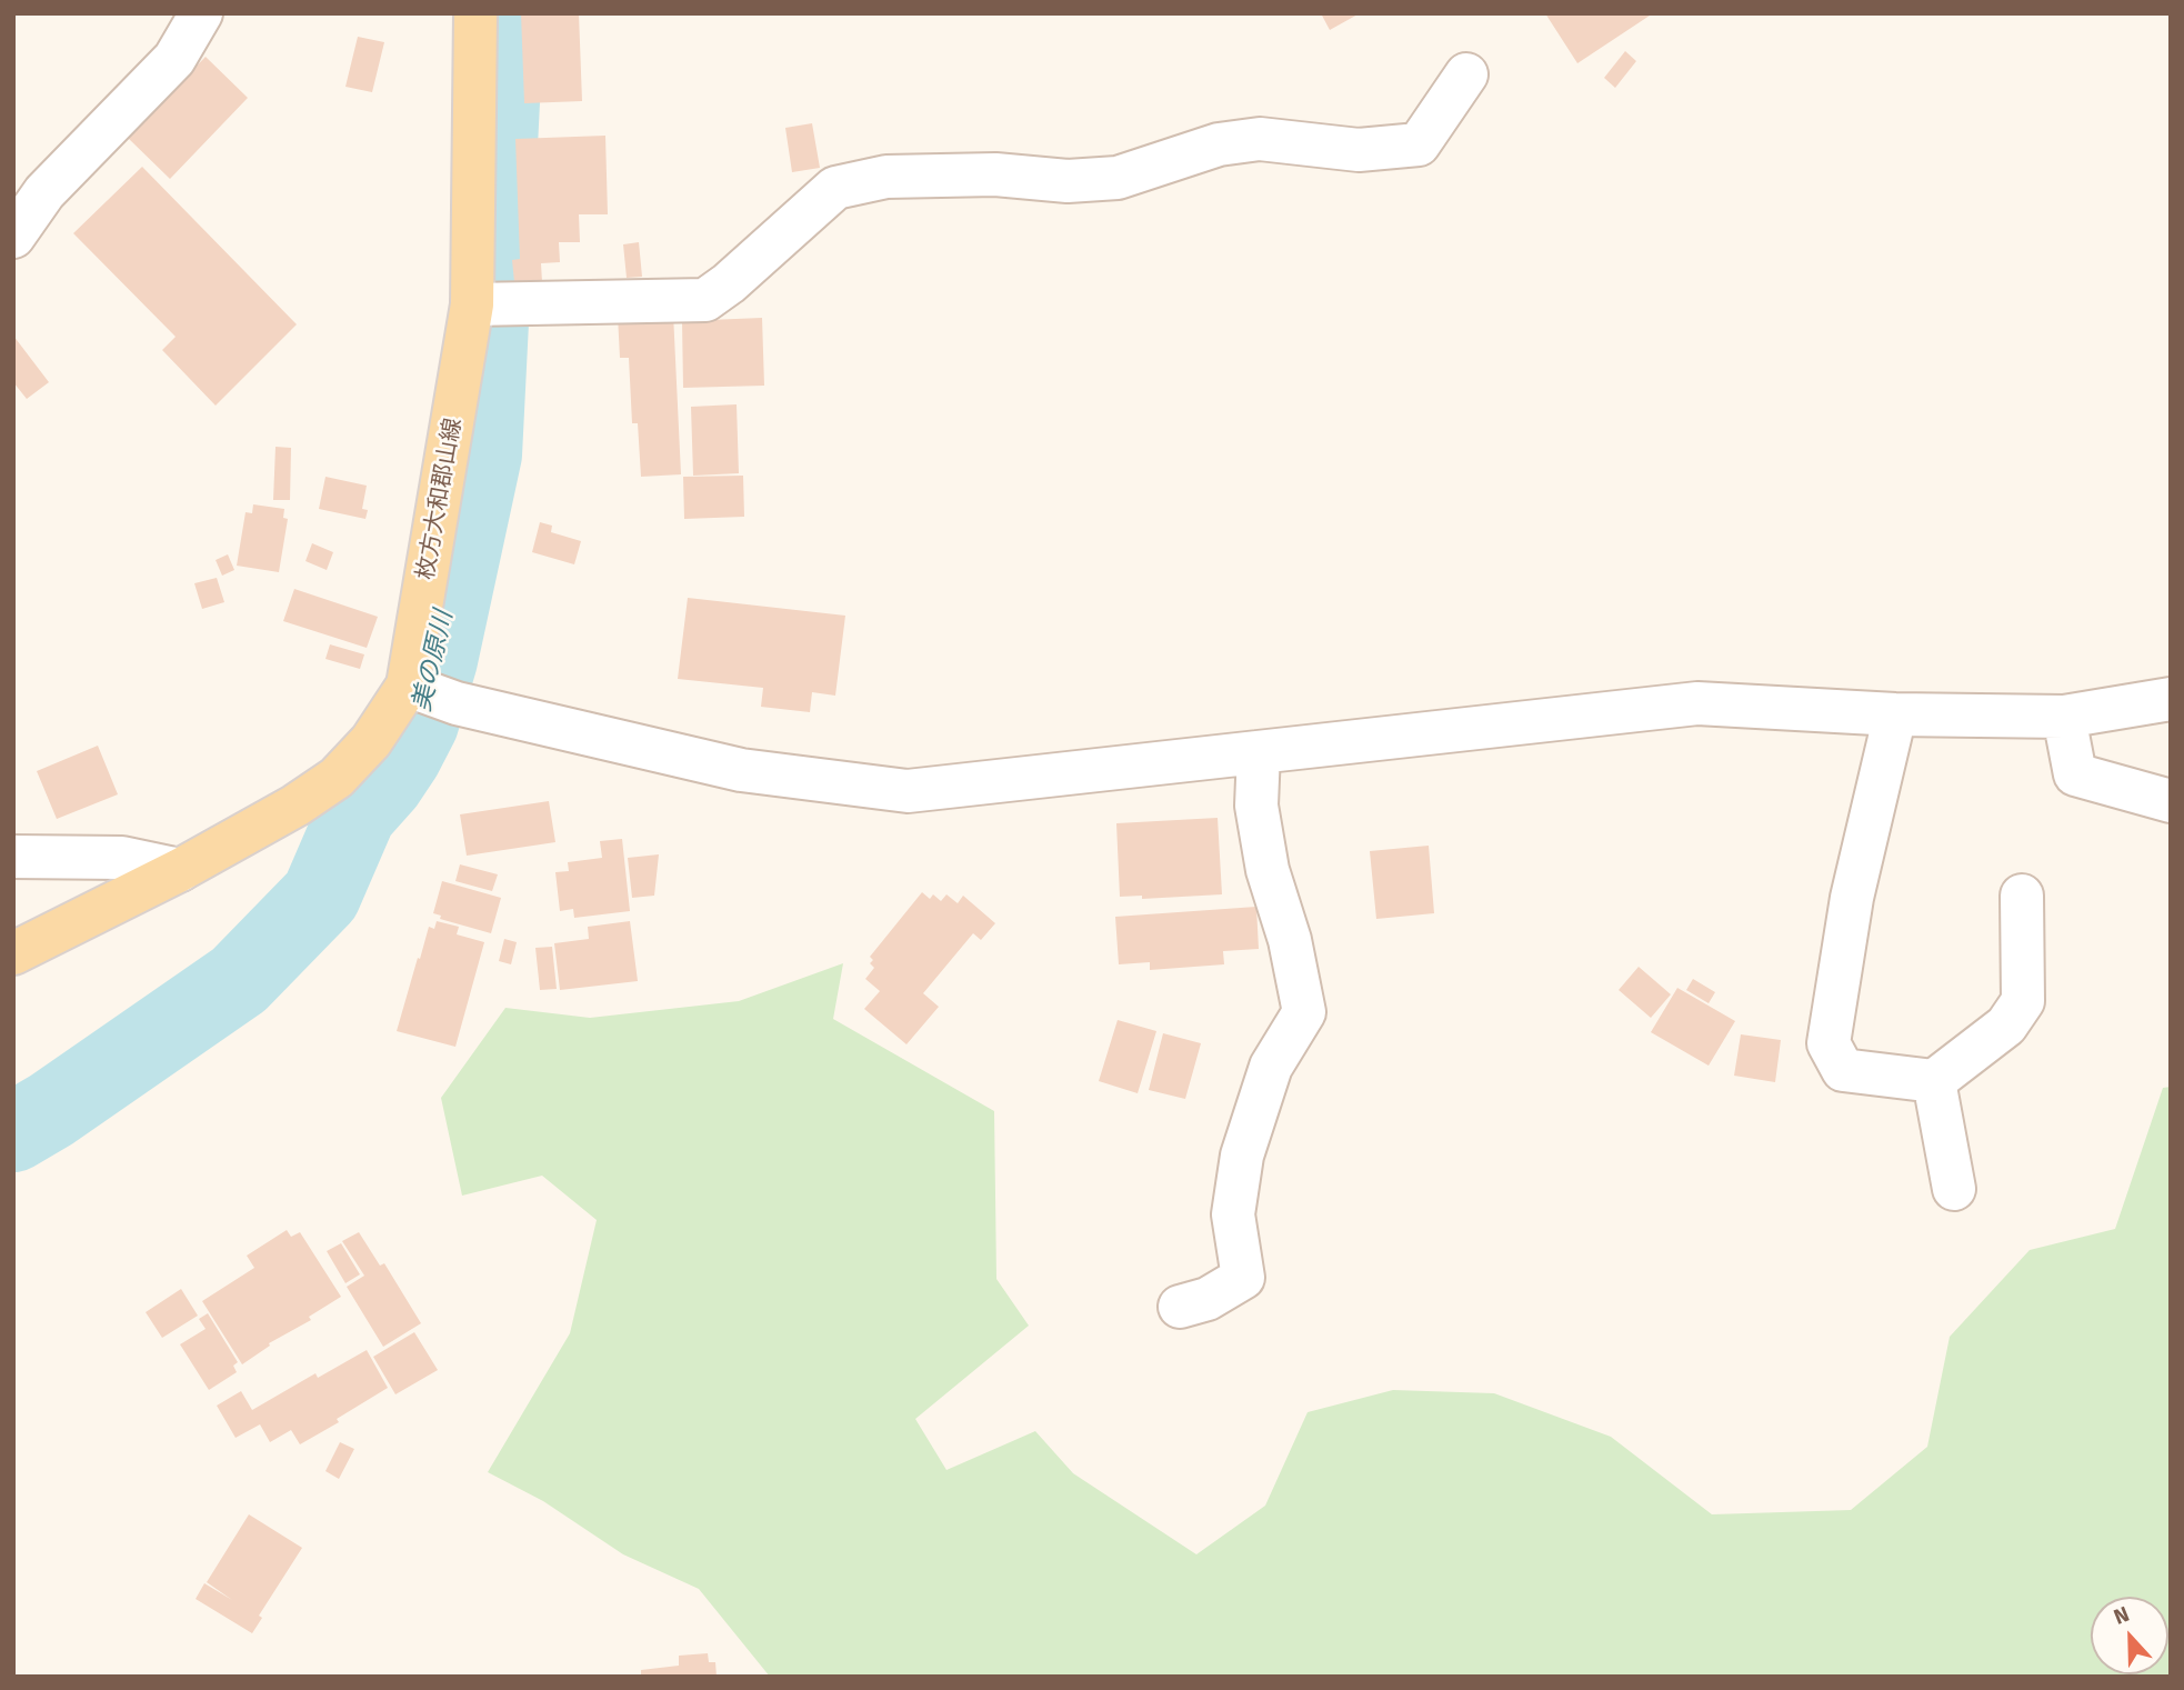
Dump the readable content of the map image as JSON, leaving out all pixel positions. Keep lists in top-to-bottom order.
{
  "streets": {
    "main road": ["枚方大和郡山線"]
  },
  "water": ["美の原川"],
  "north": "top"
}
